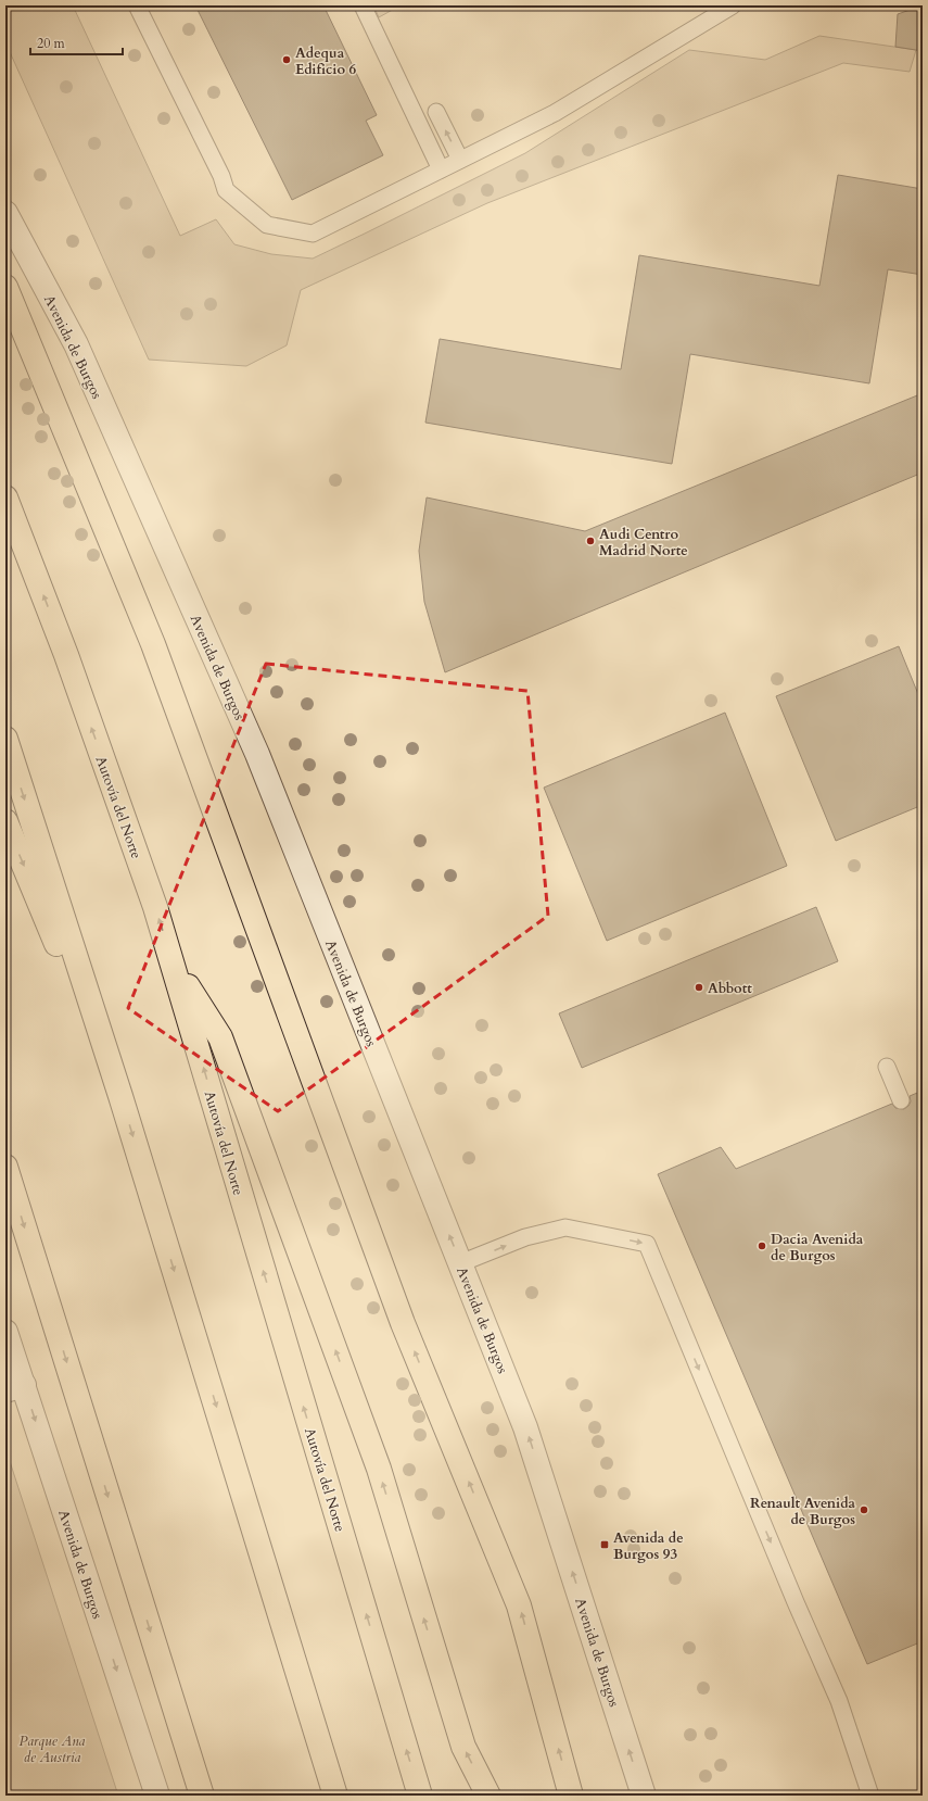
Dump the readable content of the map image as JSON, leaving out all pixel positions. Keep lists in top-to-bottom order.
{
  "streets": {
    "highway": ["Autovía del Norte"],
    "street": ["Avenida de Burgos"]
  },
  "parks": ["Parque Ana de Austria"],
  "places": {
    "other": [
      "Adequa Edificio 6",
      "Audi Centro Madrid Norte",
      "Abbott",
      "Dacia Avenida de Burgos",
      "Renault Avenida de Burgos"
    ],
    "transit": ["Avenida de Burgos 93"]
  },
  "scale_bar": "20 m"
}
